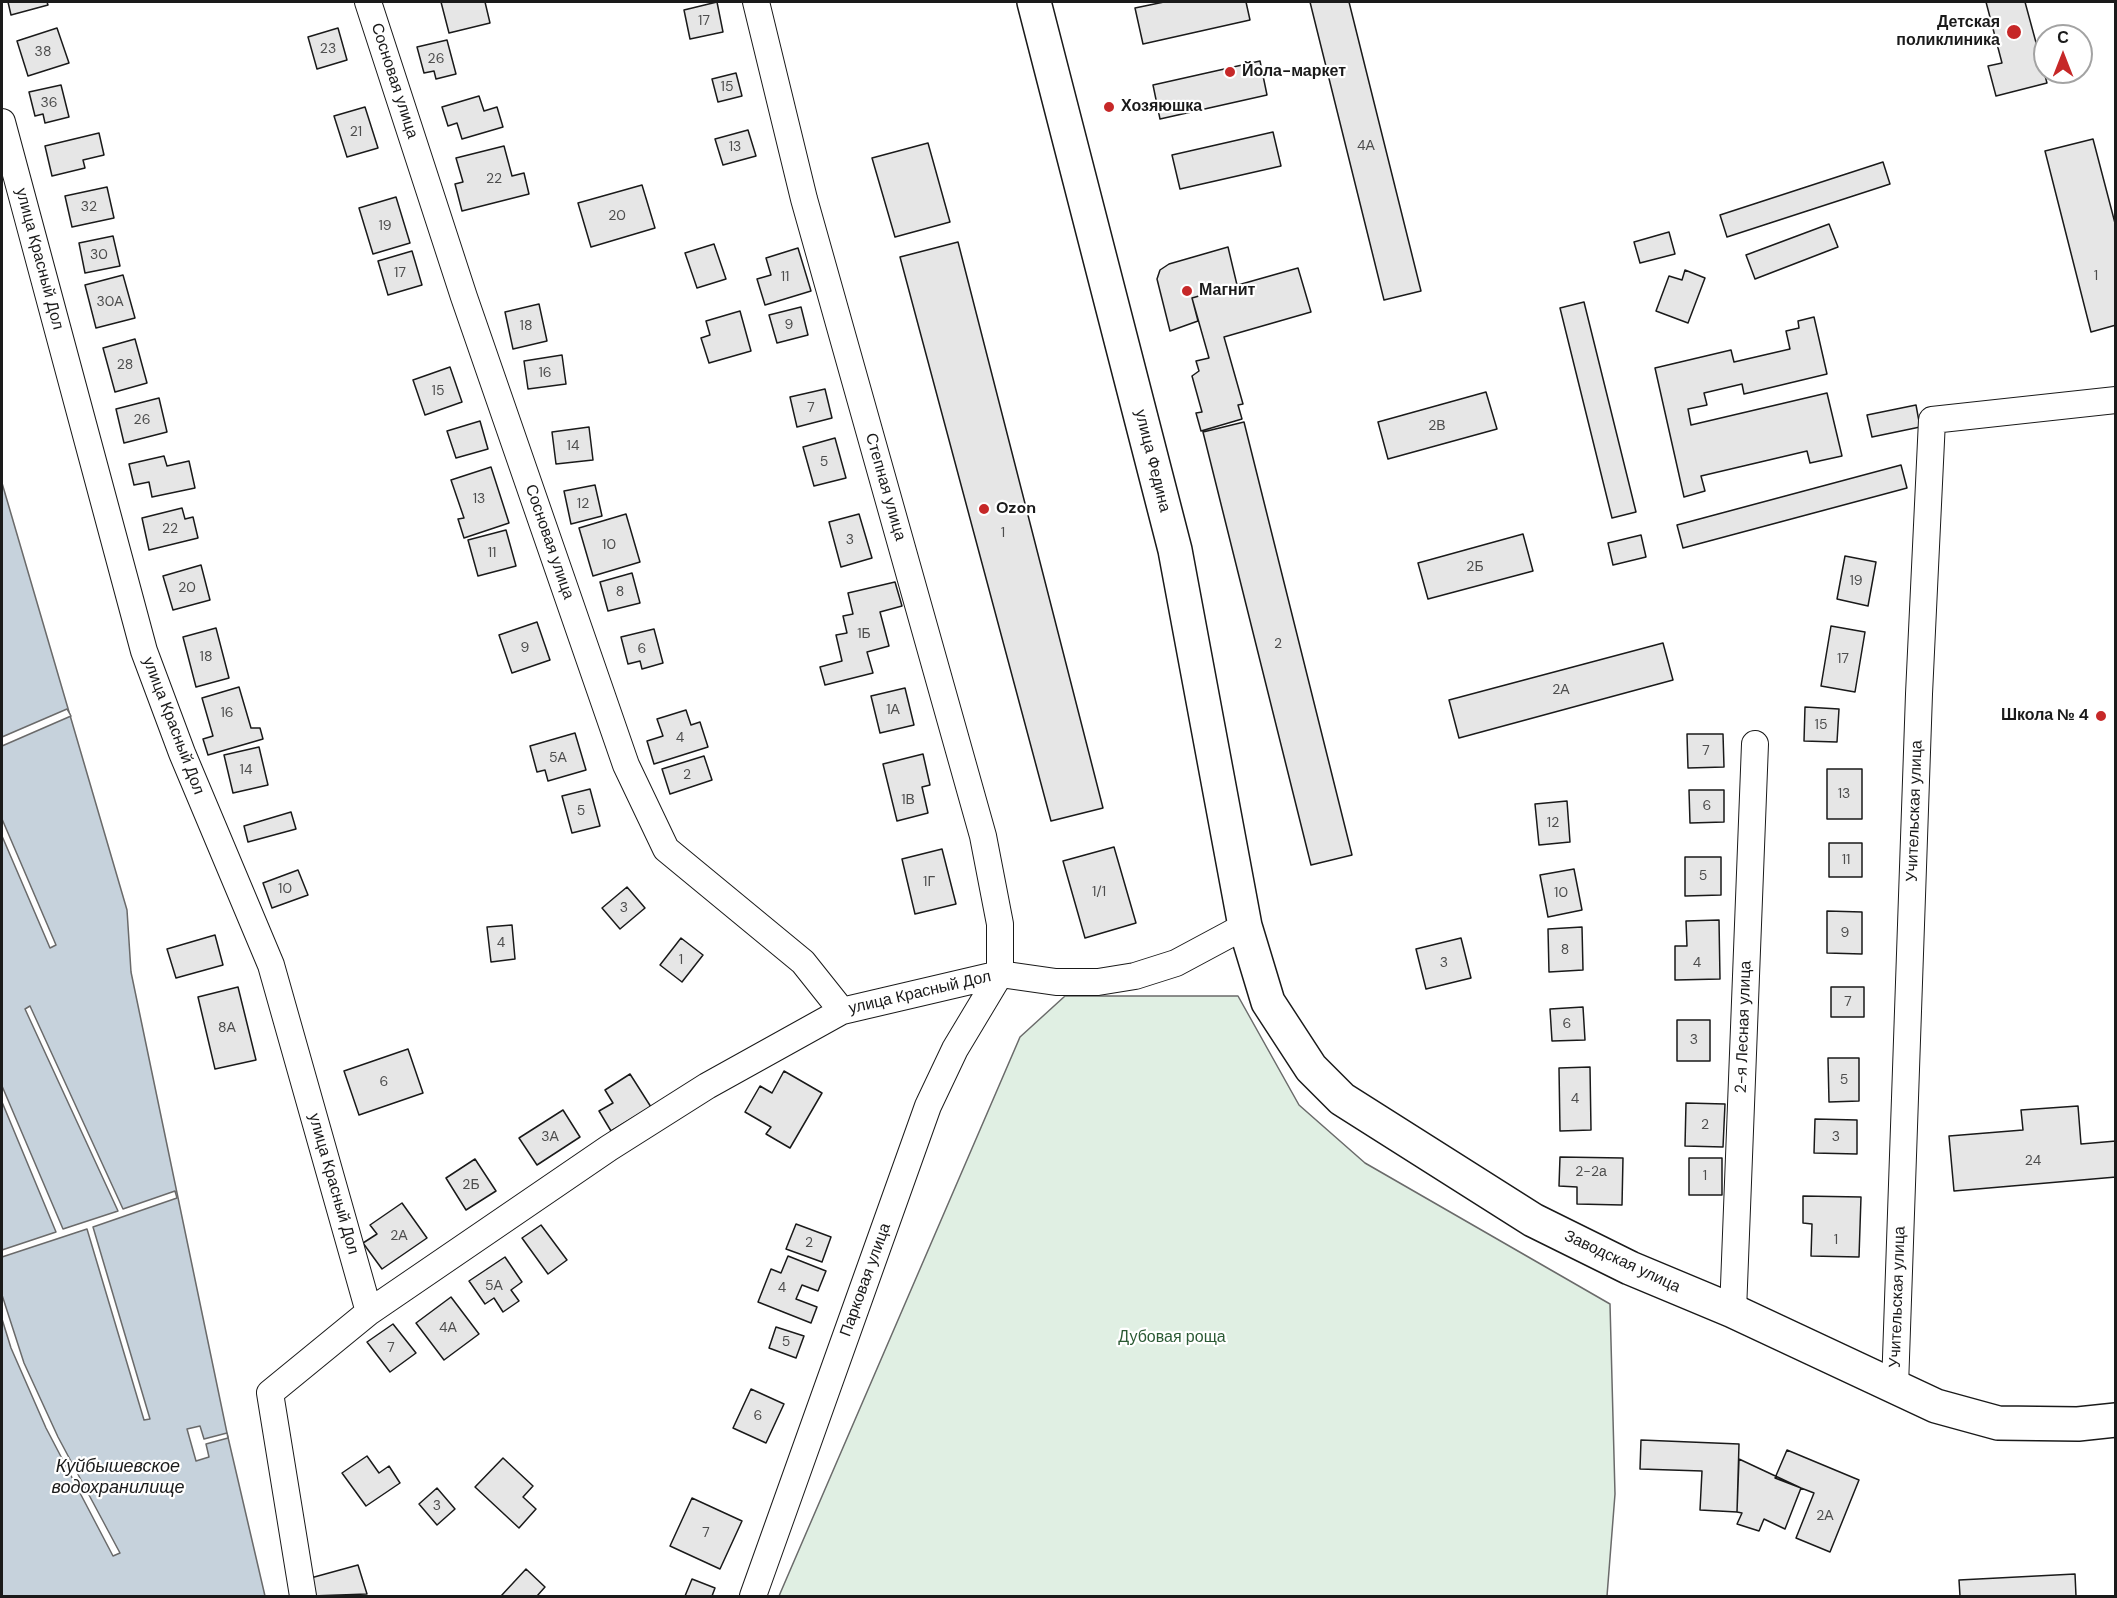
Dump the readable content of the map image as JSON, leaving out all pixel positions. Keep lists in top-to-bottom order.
{
  "streets": {
    "main road": ["улица Федина", "Заводская улица"],
    "street": [
      "Сосновая улица",
      "улица Красный Дол",
      "Степная улица",
      "Учительская улица",
      "2-я Лесная улица",
      "Парковая улица"
    ]
  },
  "crossings": [
    ["Сосновая улица", "улица Красный Дол"],
    ["улица Красный Дол", "улица Федина"],
    ["улица Красный Дол", "Степная улица"],
    ["улица Красный Дол", "Заводская улица"],
    ["улица Красный Дол", "Парковая улица"],
    ["улица Федина", "Заводская улица"],
    ["Степная улица", "Парковая улица"],
    ["Учительская улица", "Заводская улица"],
    ["2-я Лесная улица", "Заводская улица"]
  ],
  "water": ["Куйбышевское водохранилище"],
  "parks": ["Дубовая роща"],
  "places": [
    "Детская поликлиника",
    "Йола-маркет",
    "Хозяюшка",
    "Магнит",
    "Ozon",
    "Школа № 4"
  ],
  "house_numbers": [
    "17",
    "23",
    "38",
    "26",
    "15",
    "36",
    "21",
    "4А",
    "13",
    "22",
    "32",
    "20",
    "19",
    "30",
    "17",
    "1",
    "11",
    "30А",
    "9",
    "18",
    "28",
    "16",
    "15",
    "7",
    "26",
    "2В",
    "14",
    "5",
    "13",
    "12",
    "22",
    "1",
    "3",
    "10",
    "11",
    "2Б",
    "19",
    "20",
    "8",
    "1Б",
    "2",
    "9",
    "6",
    "18",
    "17",
    "2А",
    "1А",
    "16",
    "15",
    "4",
    "7",
    "5А",
    "14",
    "2",
    "13",
    "1В",
    "6",
    "5",
    "12",
    "11",
    "5",
    "1Г",
    "10",
    "1/1",
    "10",
    "3",
    "9",
    "4",
    "8",
    "1",
    "3",
    "4",
    "7",
    "6",
    "8А",
    "3",
    "5",
    "6",
    "4",
    "2",
    "3А",
    "3",
    "24",
    "2-2а",
    "1",
    "2Б",
    "2А",
    "1",
    "2",
    "5А",
    "4",
    "4А",
    "5",
    "7",
    "6",
    "3",
    "2А",
    "7"
  ],
  "north": "top"
}
